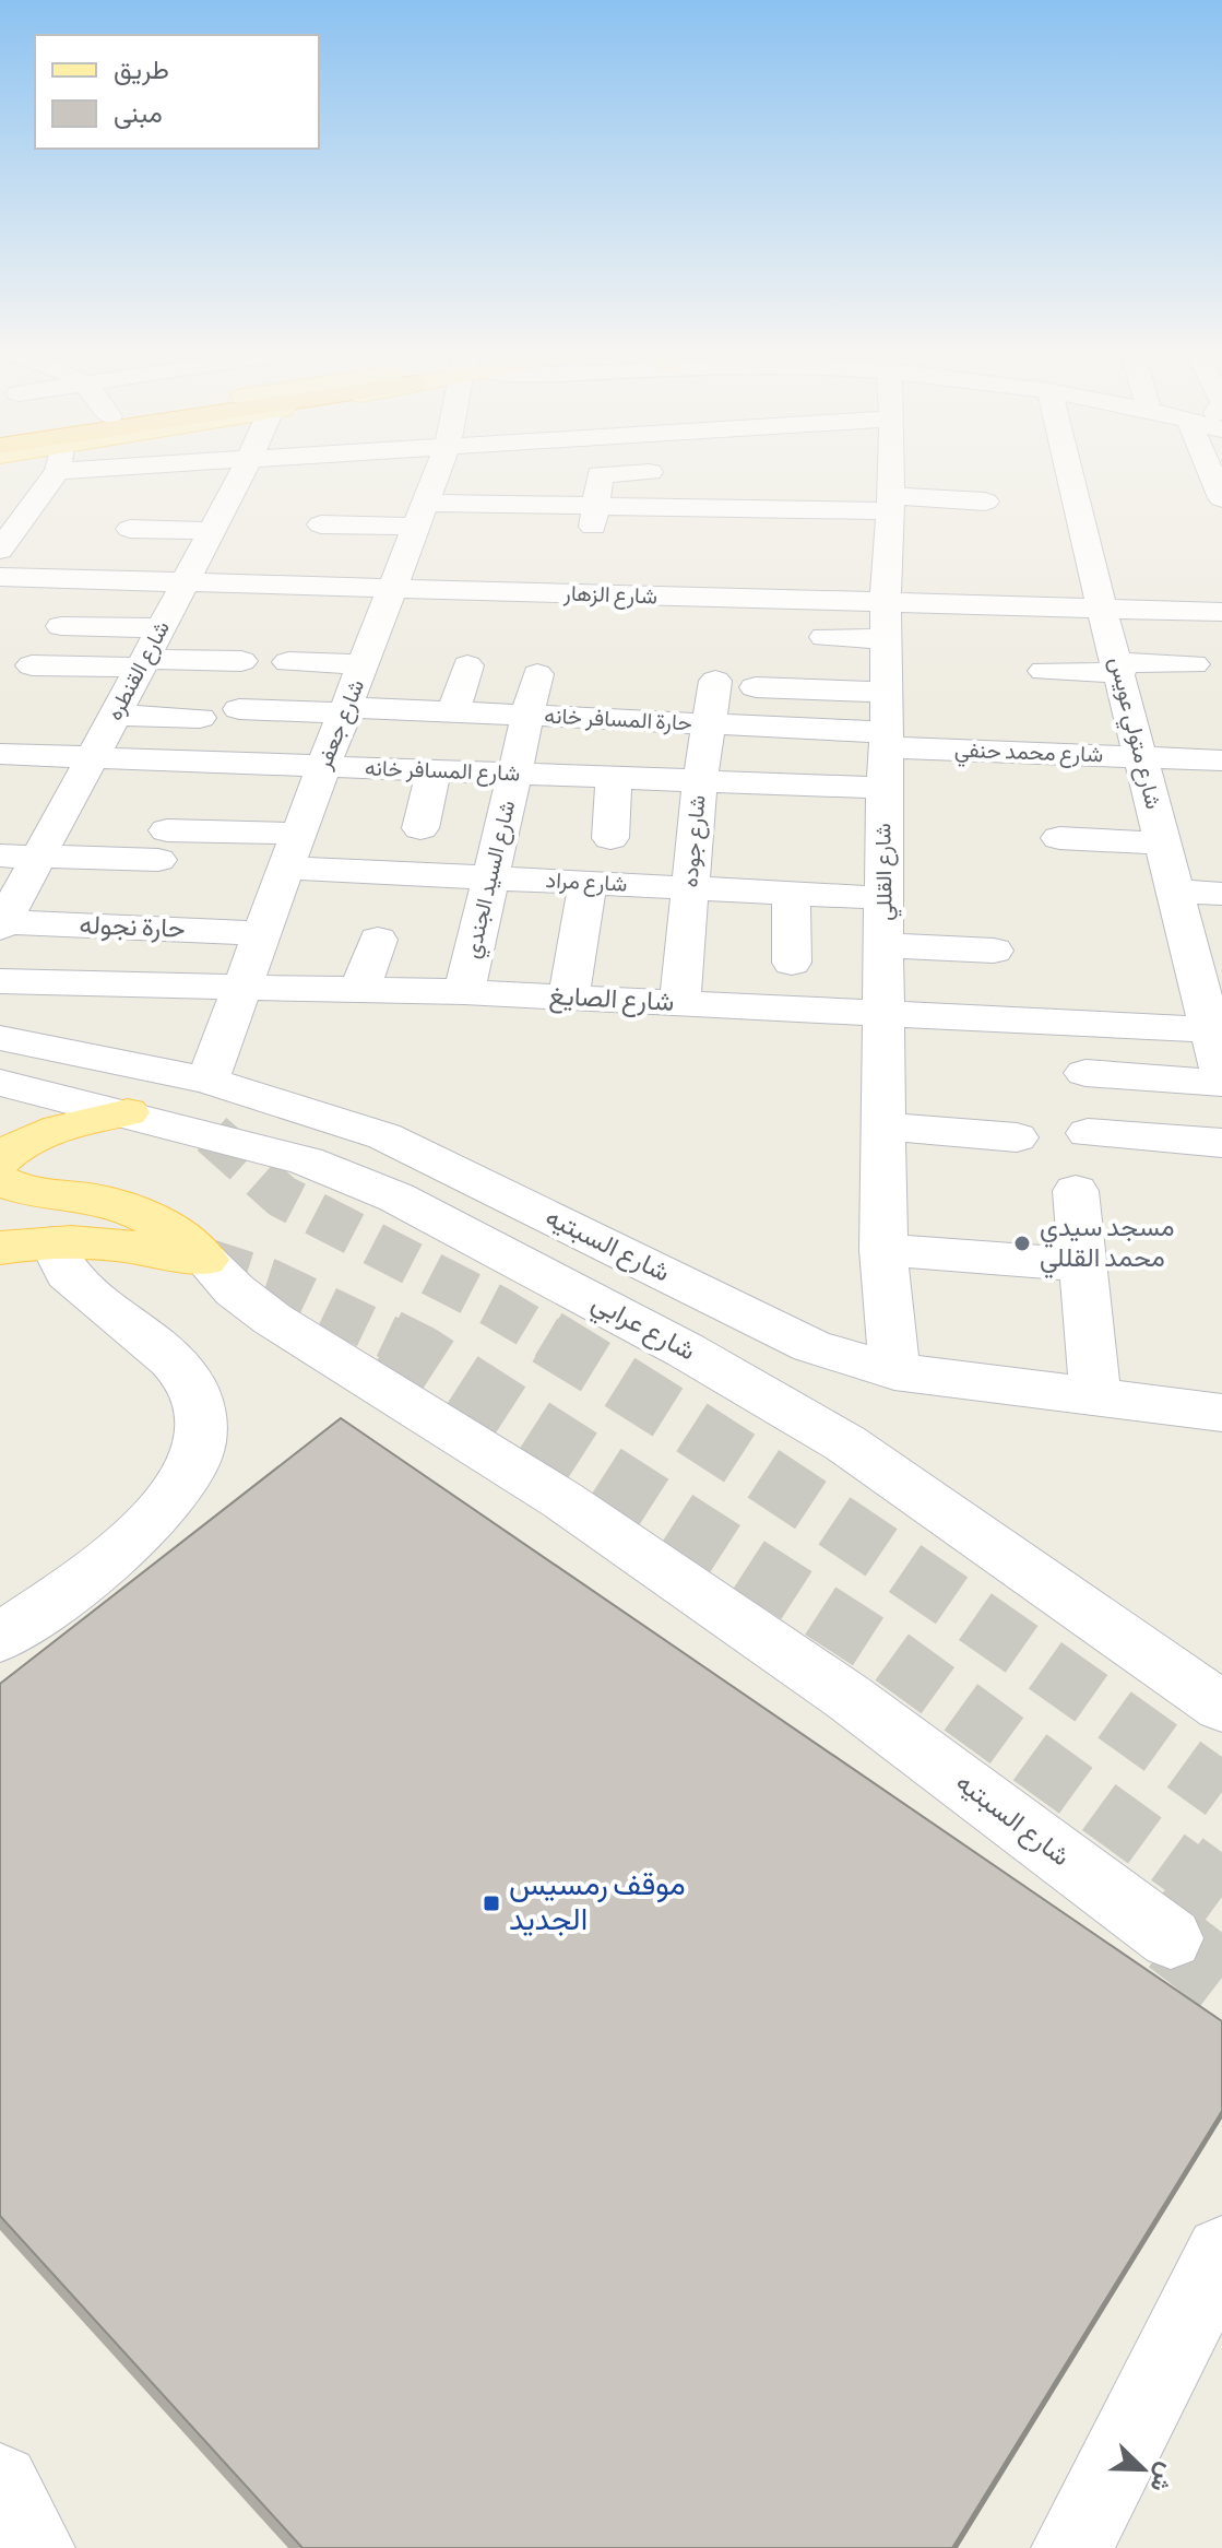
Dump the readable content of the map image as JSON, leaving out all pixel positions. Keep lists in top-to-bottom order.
{
  "streets": {
    "street": [
      "شارع الزهار",
      "شارع القنطره",
      "حارة المسافر خانه",
      "شارع جعفر",
      "شارع متولي عويس",
      "شارع محمد حنفي",
      "شارع المسافر خانه",
      "شارع جوده",
      "شارع القللي",
      "شارع السيد الجندي",
      "شارع مراد",
      "حارة نجوله",
      "شارع الصايغ",
      "شارع السبتيه",
      "شارع عرابي"
    ]
  },
  "crossings": [
    ["شارع الزهار", "شارع القنطره"],
    ["شارع الزهار", "شارع جعفر"],
    ["شارع الزهار", "شارع متولي عويس"],
    ["شارع الزهار", "شارع القللي"],
    ["شارع القنطره", "شارع المسافر خانه"],
    ["شارع القنطره", "شارع مراد"],
    ["شارع القنطره", "حارة نجوله"],
    ["حارة المسافر خانه", "شارع جعفر"],
    ["حارة المسافر خانه", "شارع محمد حنفي"],
    ["حارة المسافر خانه", "شارع جوده"],
    ["حارة المسافر خانه", "شارع القللي"],
    ["حارة المسافر خانه", "شارع السيد الجندي"],
    ["شارع جعفر", "شارع المسافر خانه"],
    ["شارع جعفر", "شارع مراد"],
    ["شارع جعفر", "حارة نجوله"],
    ["شارع جعفر", "شارع الصايغ"],
    ["شارع جعفر", "شارع السبتيه"],
    ["شارع متولي عويس", "شارع محمد حنفي"],
    ["شارع متولي عويس", "شارع الصايغ"],
    ["شارع محمد حنفي", "شارع القللي"],
    ["شارع المسافر خانه", "شارع جوده"],
    ["شارع المسافر خانه", "شارع القللي"],
    ["شارع المسافر خانه", "شارع السيد الجندي"],
    ["شارع جوده", "شارع مراد"],
    ["شارع جوده", "شارع الصايغ"],
    ["شارع القللي", "شارع مراد"],
    ["شارع القللي", "شارع الصايغ"],
    ["شارع القللي", "شارع السبتيه"],
    ["شارع السيد الجندي", "شارع مراد"],
    ["شارع السيد الجندي", "شارع الصايغ"]
  ],
  "places": {
    "other": ["مسجد سيدي محمد القللي"],
    "transit": ["موقف رمسيس الجديد"]
  },
  "legend": ["طريق", "مبنى"],
  "north": "bottom right"
}
